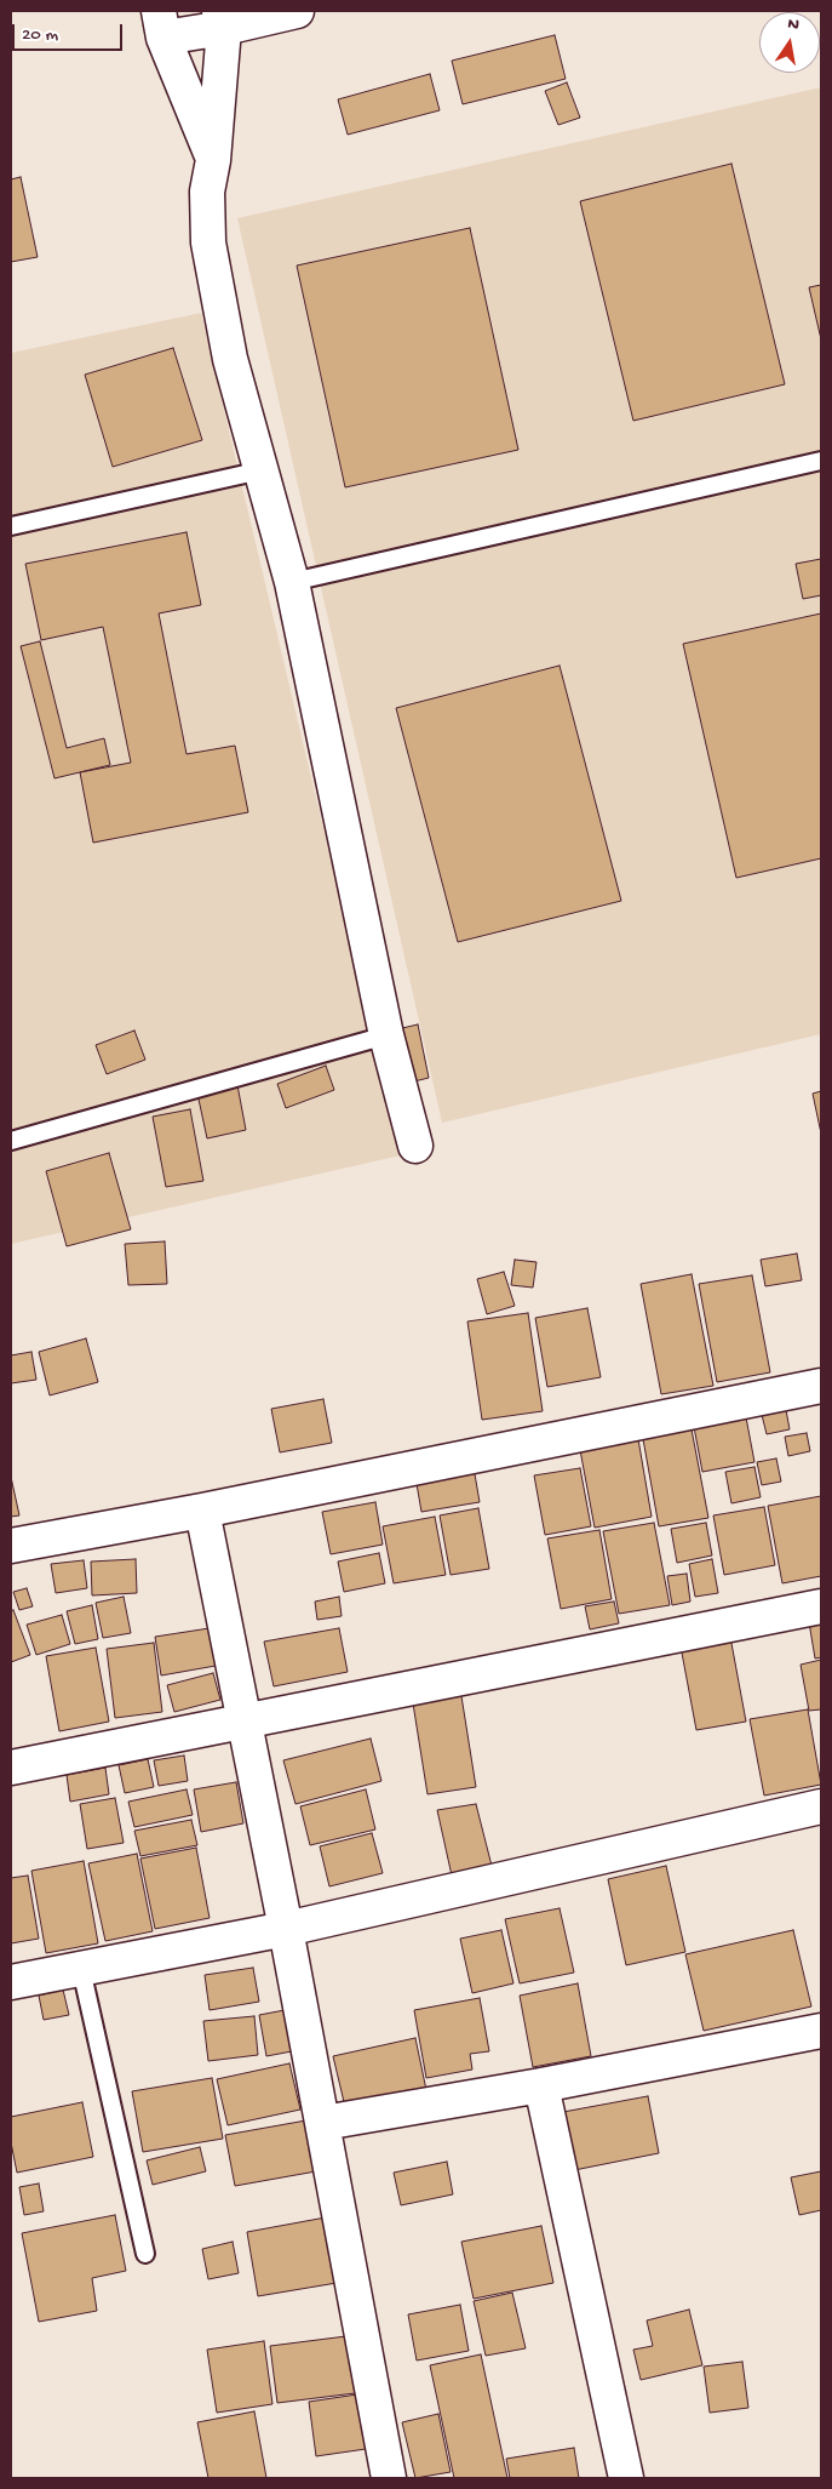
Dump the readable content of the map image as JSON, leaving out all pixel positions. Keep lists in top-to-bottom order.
{
  "scale_bar": "20 m",
  "north": "top"
}
